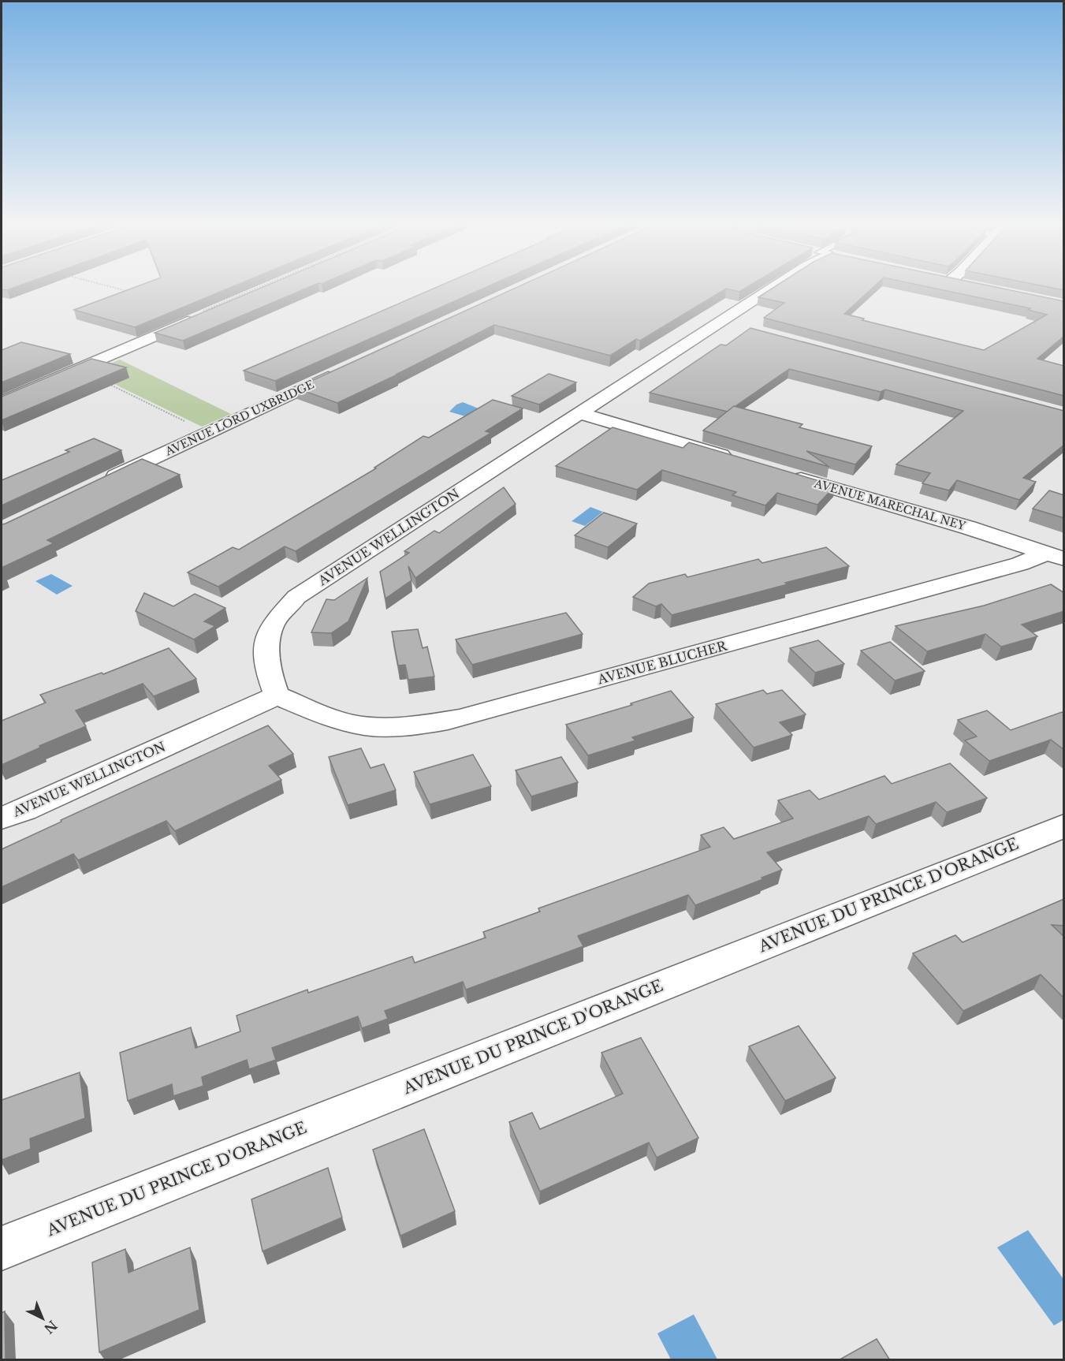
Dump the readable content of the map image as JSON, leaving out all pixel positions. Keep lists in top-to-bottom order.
{
  "streets": {
    "street": [
      "AVENUE LORD UXBRIDGE",
      "AVENUE MARECHAL NEY",
      "AVENUE WELLINGTON",
      "AVENUE BLUCHER",
      "AVENUE DU PRINCE D'ORANGE"
    ]
  },
  "crossings": [
    ["AVENUE MARECHAL NEY", "AVENUE BLUCHER"],
    ["AVENUE WELLINGTON", "AVENUE BLUCHER"]
  ],
  "north": "bottom right"
}
